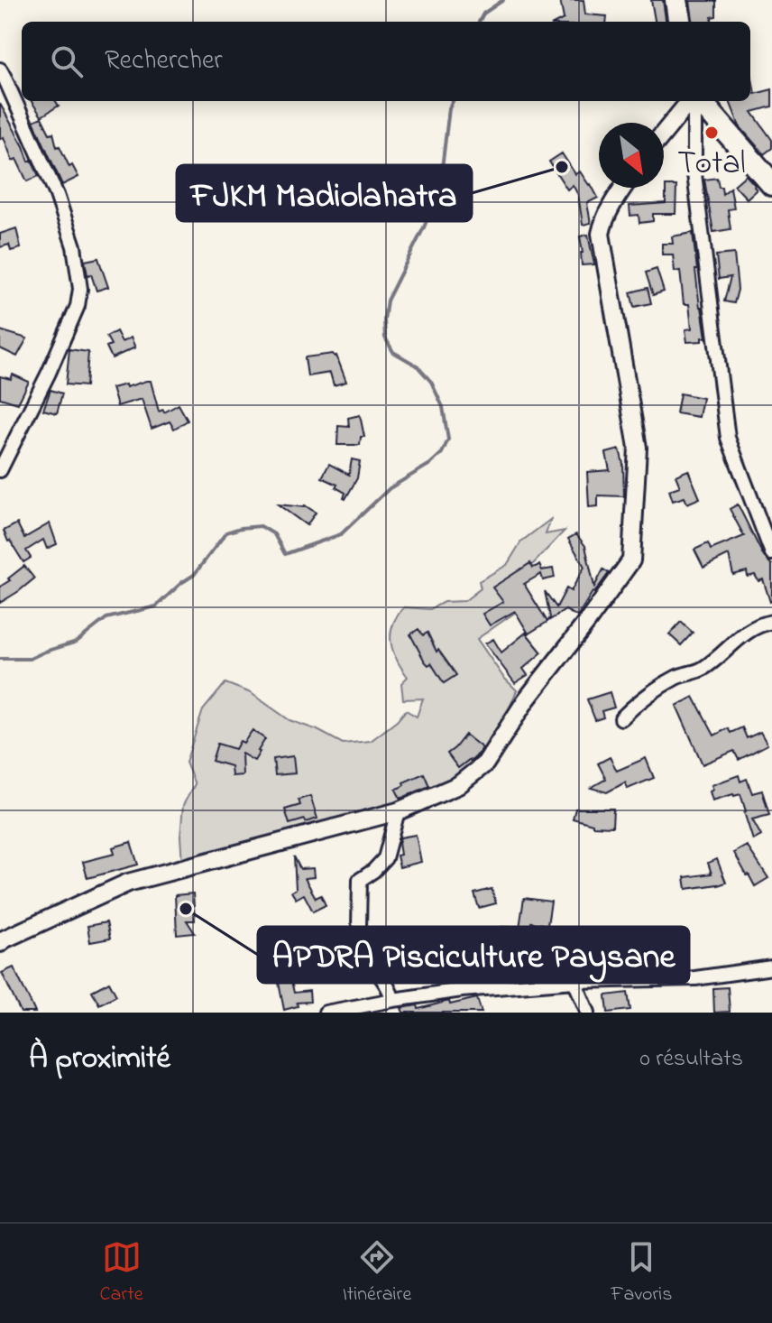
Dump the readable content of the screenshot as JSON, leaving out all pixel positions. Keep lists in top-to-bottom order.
{
  "places": ["Total", "FJKM Madiolahatra", "APDRA Pisciculture Paysane"],
  "north": "bottom right",
  "page": {
    "search": "Rechercher",
    "heading": ["À proximité", "0 résultats"],
    "nav": ["Carte", "Itinéraire", "Favoris"]
  }
}
